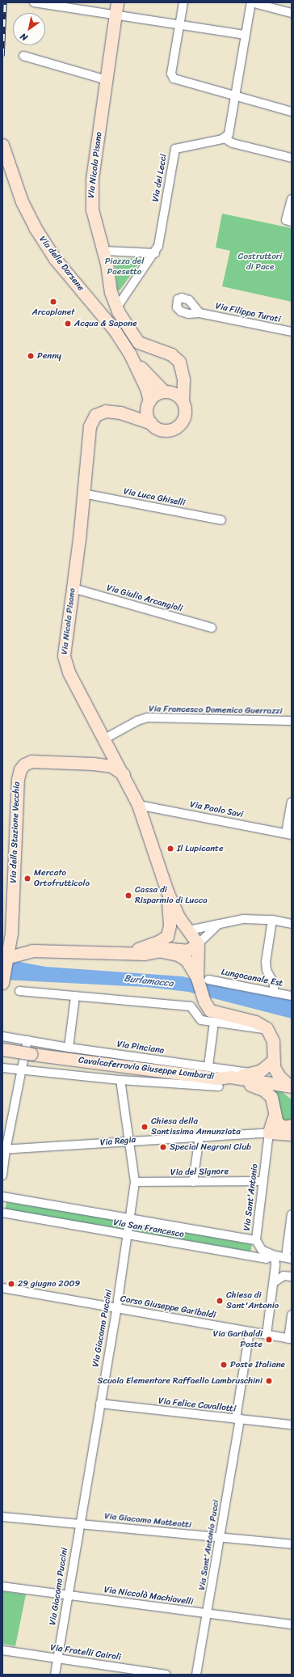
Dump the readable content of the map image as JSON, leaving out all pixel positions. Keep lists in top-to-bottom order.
{
  "streets": {
    "street": [
      "Via Nicola Pisano",
      "Via dei Lecci",
      "Via delle Darsene",
      "Via Filippo Turati",
      "Via Luca Ghiselli",
      "Via Giulio Arcangioli",
      "Via Francesco Domenico Guerrazzi",
      "Via Paolo Savi",
      "Via della Stazione Vecchia",
      "Lungocanale Est",
      "Via Pinciana",
      "Cavalcaferrovia Giuseppe Lombardi",
      "Via Regia",
      "Via del Signore",
      "Via Sant'Antonio",
      "Via San Francesco",
      "Corso Giuseppe Garibaldi",
      "Via Giacomo Puccini",
      "Via Felice Cavallotti",
      "Via Giacomo Matteotti",
      "Via Sant'Antonio Pucci",
      "Via Niccolò Machiavelli",
      "Via Fratelli Cairoli"
    ]
  },
  "crossings": [
    ["Via Nicola Pisano", "Via dei Lecci"],
    ["Via Nicola Pisano", "Via delle Darsene"],
    ["Via Nicola Pisano", "Via Luca Ghiselli"],
    ["Via Nicola Pisano", "Via Giulio Arcangioli"],
    ["Via Nicola Pisano", "Via Francesco Domenico Guerrazzi"],
    ["Via Nicola Pisano", "Via Paolo Savi"],
    ["Via Nicola Pisano", "Via della Stazione Vecchia"],
    ["Via Pinciana", "Cavalcaferrovia Giuseppe Lombardi"],
    ["Via Regia", "Via Sant'Antonio"],
    ["Via Regia", "Via Giacomo Puccini"],
    ["Via del Signore", "Via Sant'Antonio"],
    ["Via del Signore", "Via Giacomo Puccini"],
    ["Via Sant'Antonio", "Via San Francesco"],
    ["Via San Francesco", "Via Giacomo Puccini"],
    ["Corso Giuseppe Garibaldi", "Via Giacomo Puccini"],
    ["Corso Giuseppe Garibaldi", "Via Sant'Antonio Pucci"],
    ["Via Giacomo Puccini", "Via Felice Cavallotti"],
    ["Via Giacomo Puccini", "Via Giacomo Matteotti"],
    ["Via Giacomo Puccini", "Via Niccolò Machiavelli"],
    ["Via Giacomo Puccini", "Via Fratelli Cairoli"],
    ["Via Felice Cavallotti", "Via Sant'Antonio Pucci"],
    ["Via Giacomo Matteotti", "Via Sant'Antonio Pucci"],
    ["Via Sant'Antonio Pucci", "Via Niccolò Machiavelli"]
  ],
  "water": ["Burlamacca"],
  "parks": ["Costruttori di Pace", "Piazza del Paesetto"],
  "places": [
    "Arcaplanet",
    "Acqua & Sapone",
    "Penny",
    "Il Lupicante",
    "Mercato Ortofrutticolo",
    "Cassa di Risparmio di Lucca",
    "Chiesa della Santissima Annunziata",
    "Special Negroni Club",
    "29 giugno 2009",
    "Chiesa di Sant'Antonio",
    "Via Garibaldi Poste",
    "Poste Italiane",
    "Scuola Elementare Raffaello Lambruschini"
  ],
  "north": "bottom left"
}
